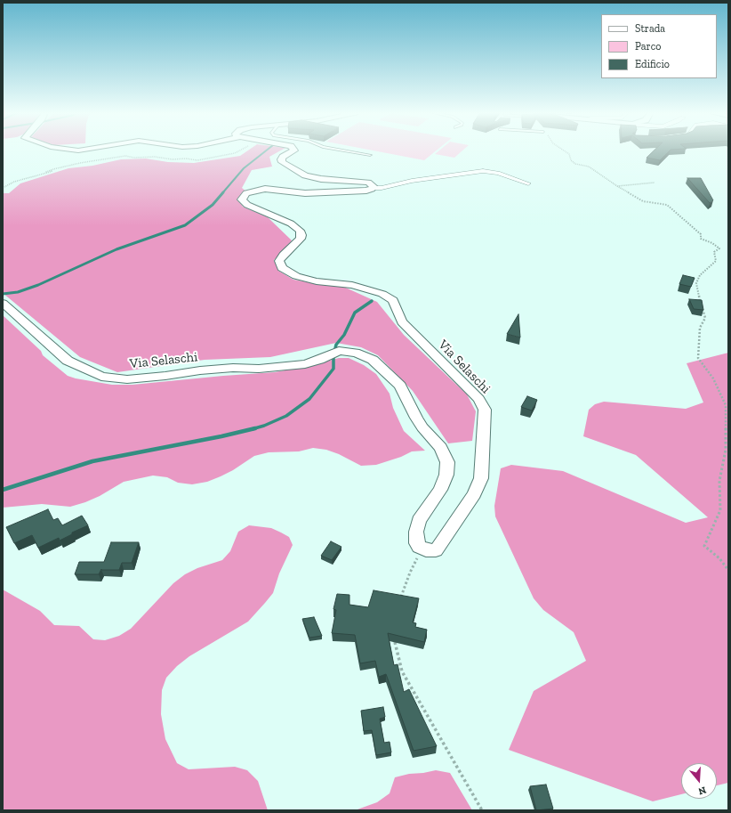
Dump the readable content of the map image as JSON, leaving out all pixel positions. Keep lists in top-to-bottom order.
{
  "streets": {
    "street": ["Via Selaschi"]
  },
  "legend": ["Strada", "Parco", "Edificio"],
  "north": "bottom"
}
